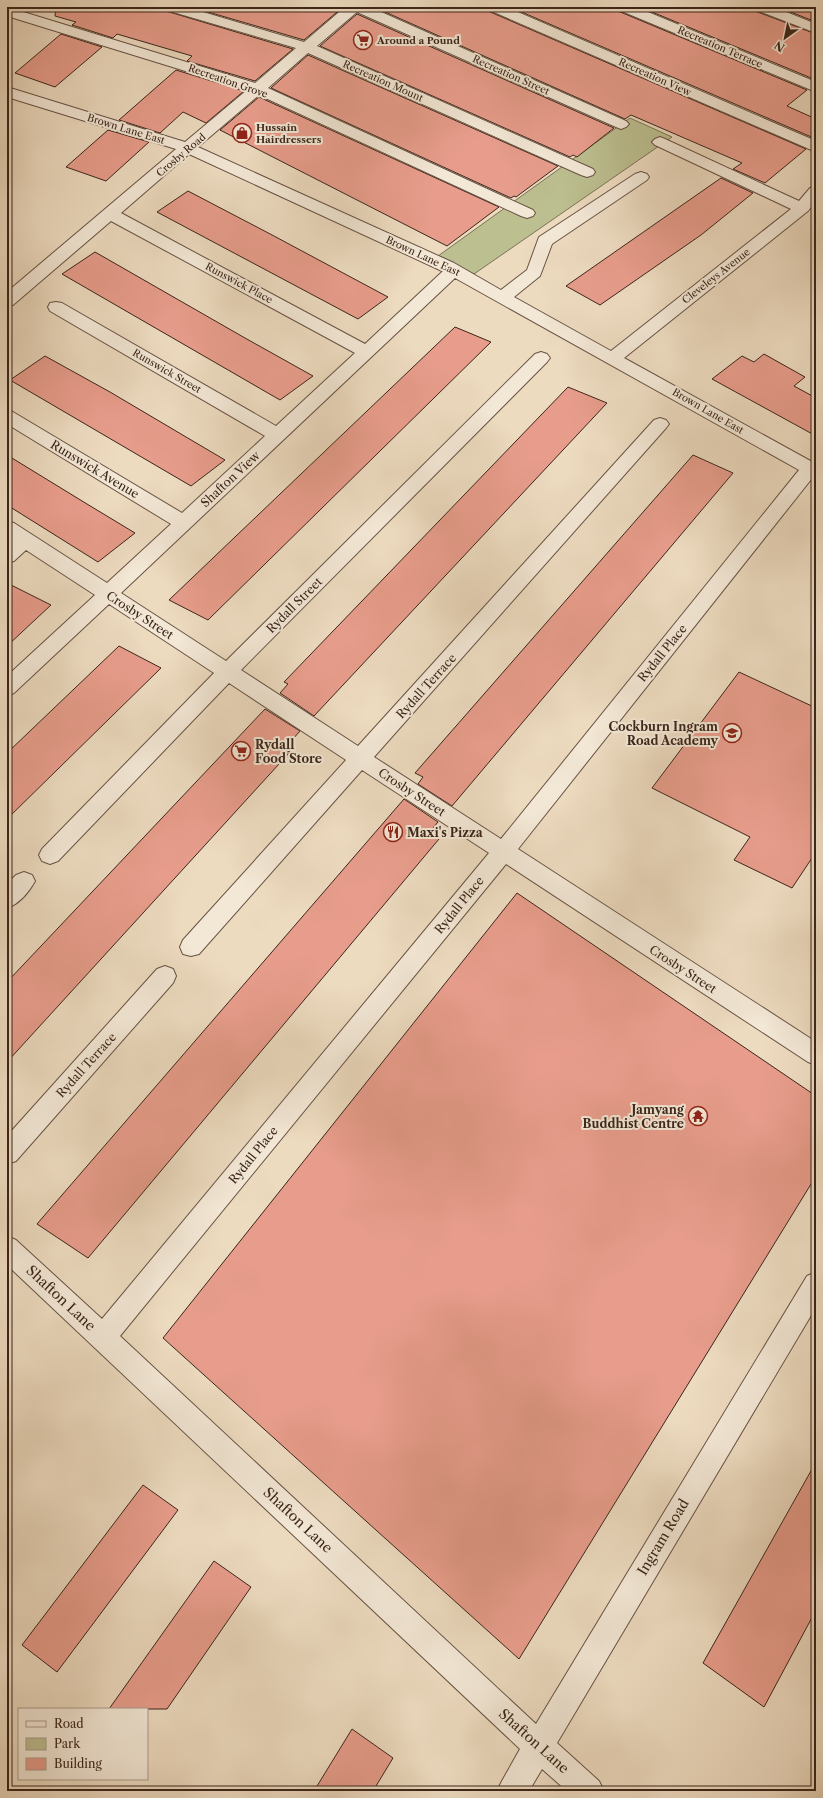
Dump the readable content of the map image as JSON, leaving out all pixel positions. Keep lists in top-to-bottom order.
{
  "streets": {
    "street": [
      "Recreation Terrace",
      "Recreation Street",
      "Recreation View",
      "Recreation Grove",
      "Recreation Mount",
      "Brown Lane East",
      "Crosby Road",
      "Cleveleys Avenue",
      "Runswick Place",
      "Runswick Street",
      "Runswick Avenue",
      "Shafton View",
      "Rydall Street",
      "Crosby Street",
      "Rydall Place",
      "Rydall Terrace",
      "Shafton Lane",
      "Ingram Road"
    ]
  },
  "crossings": [
    ["Recreation Grove", "Crosby Road"],
    ["Recreation Mount", "Crosby Road"],
    ["Brown Lane East", "Crosby Road"],
    ["Brown Lane East", "Cleveleys Avenue"],
    ["Brown Lane East", "Shafton View"],
    ["Brown Lane East", "Rydall Place"],
    ["Crosby Road", "Runswick Place"],
    ["Runswick Place", "Shafton View"],
    ["Runswick Street", "Shafton View"],
    ["Runswick Avenue", "Shafton View"],
    ["Shafton View", "Crosby Street"],
    ["Rydall Street", "Crosby Street"],
    ["Crosby Street", "Rydall Place"],
    ["Crosby Street", "Rydall Terrace"],
    ["Rydall Place", "Shafton Lane"],
    ["Shafton Lane", "Ingram Road"]
  ],
  "places": {
    "supermarket": ["Around a Pound", "Rydall Food Store"],
    "shop": ["Hussain Hairdressers"],
    "school or university": ["Cockburn Ingram Road Academy"],
    "restaurant": ["Maxi's Pizza"],
    "temple": ["Jamyang Buddhist Centre"]
  },
  "legend": ["Road", "Park", "Building"],
  "north": "bottom left"
}
